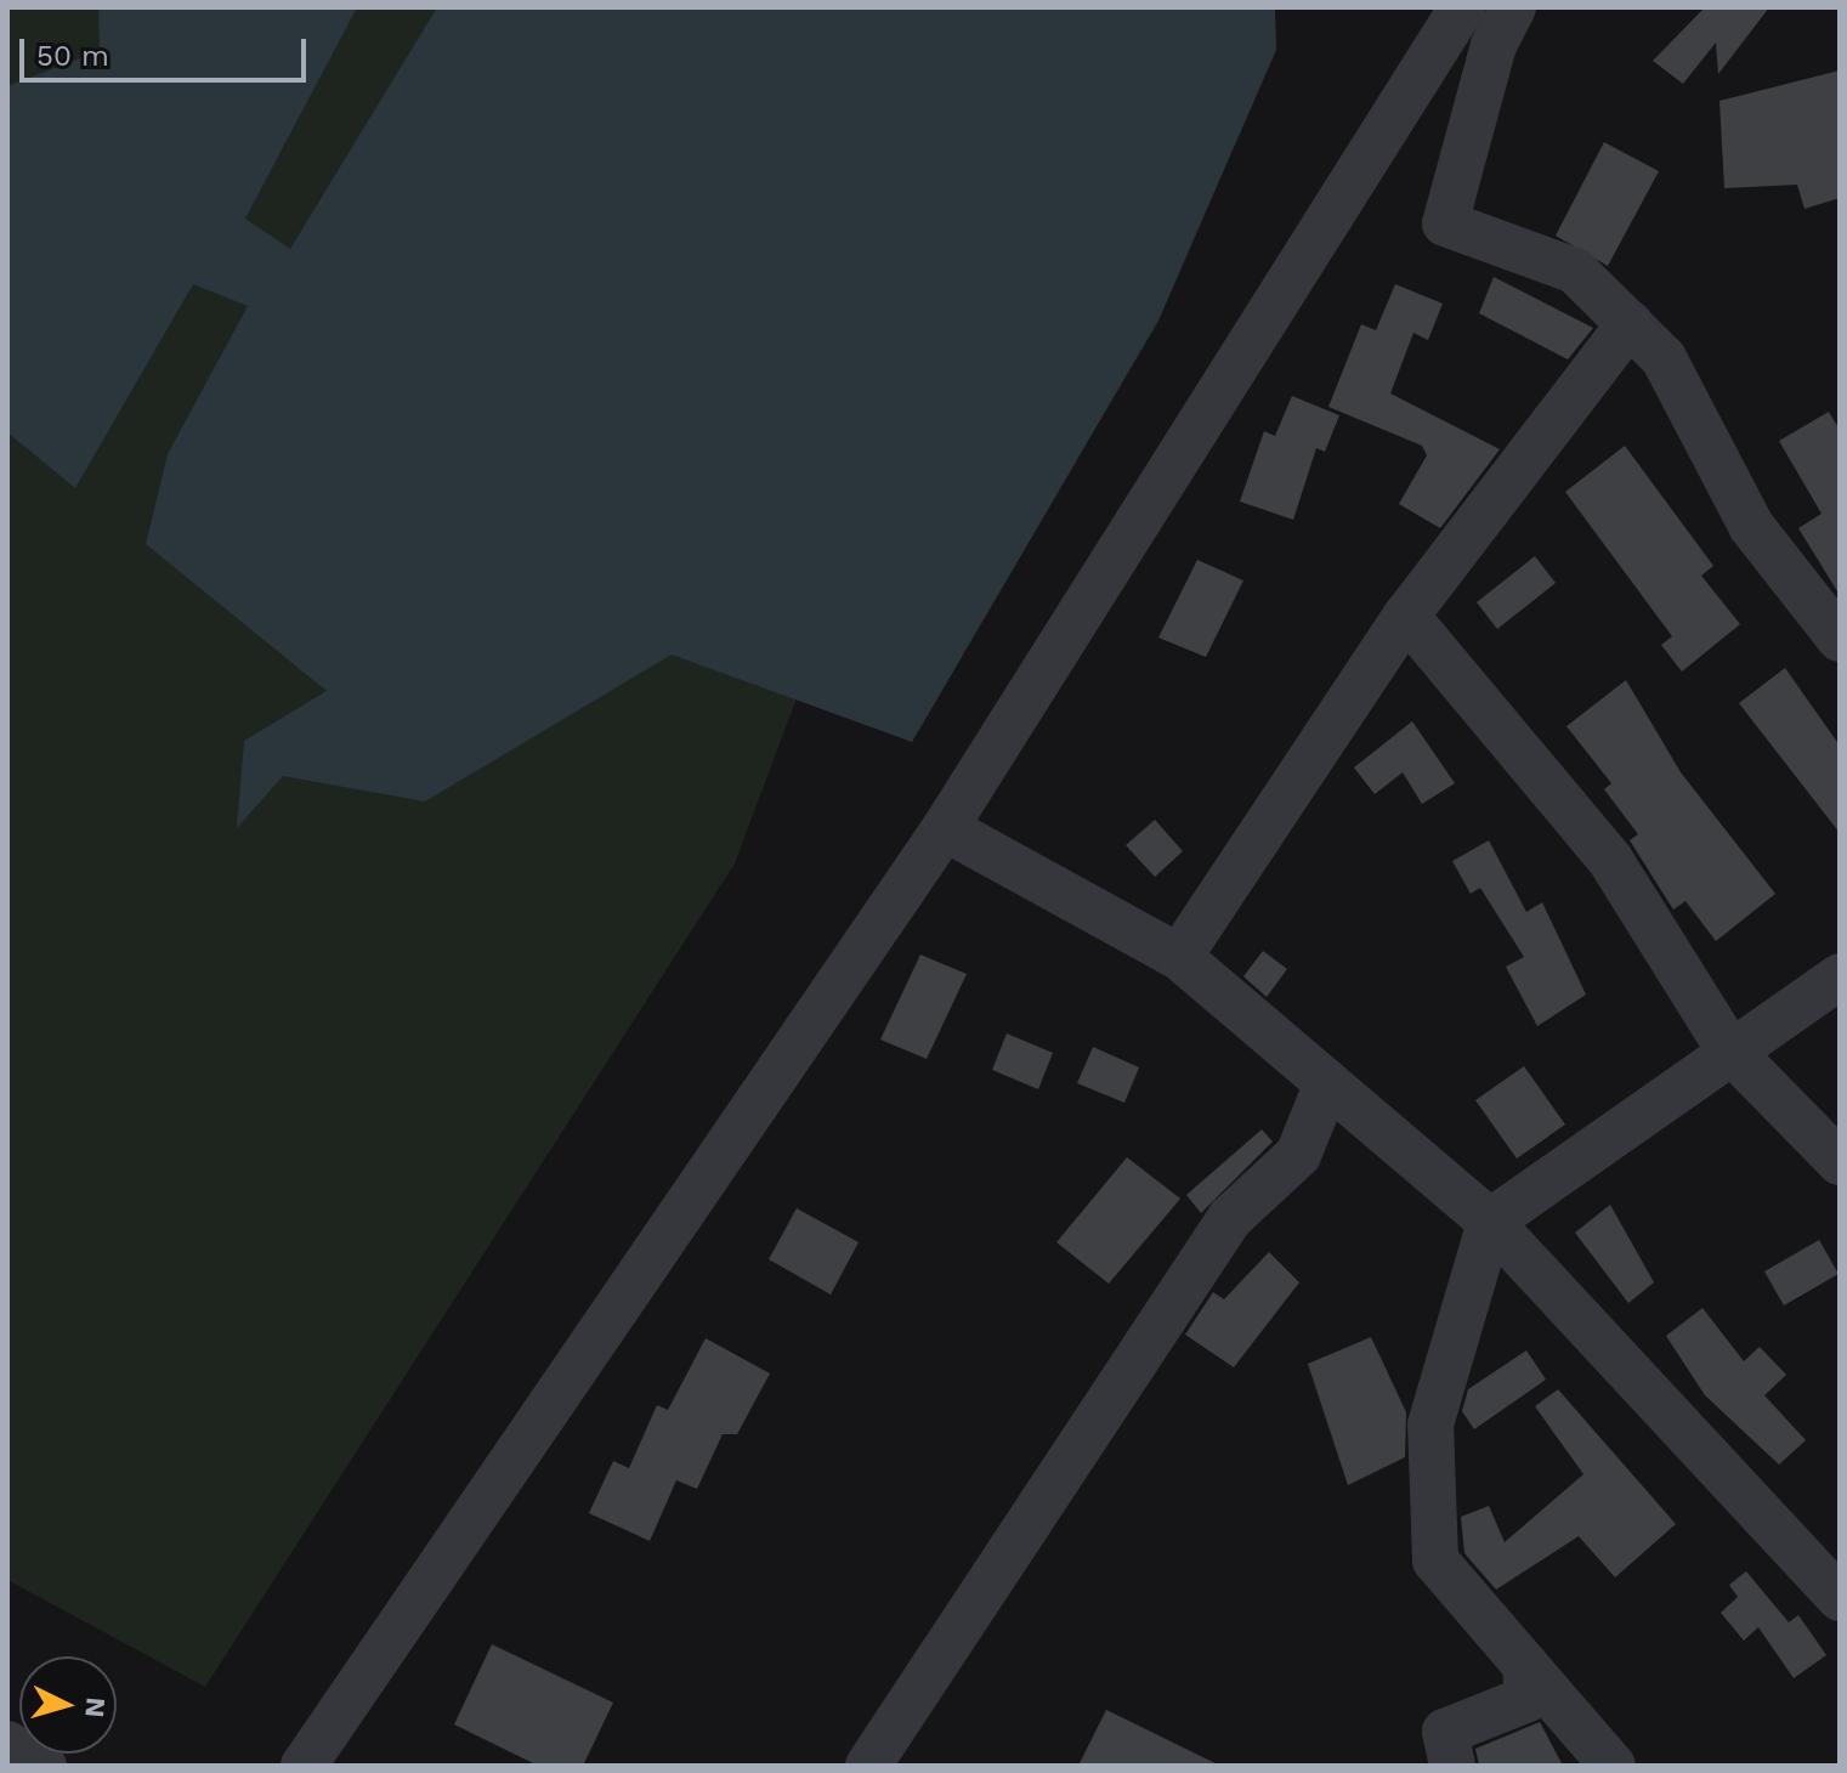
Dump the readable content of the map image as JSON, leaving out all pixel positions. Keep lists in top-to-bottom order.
{
  "scale_bar": "50 m",
  "north": "right"
}
